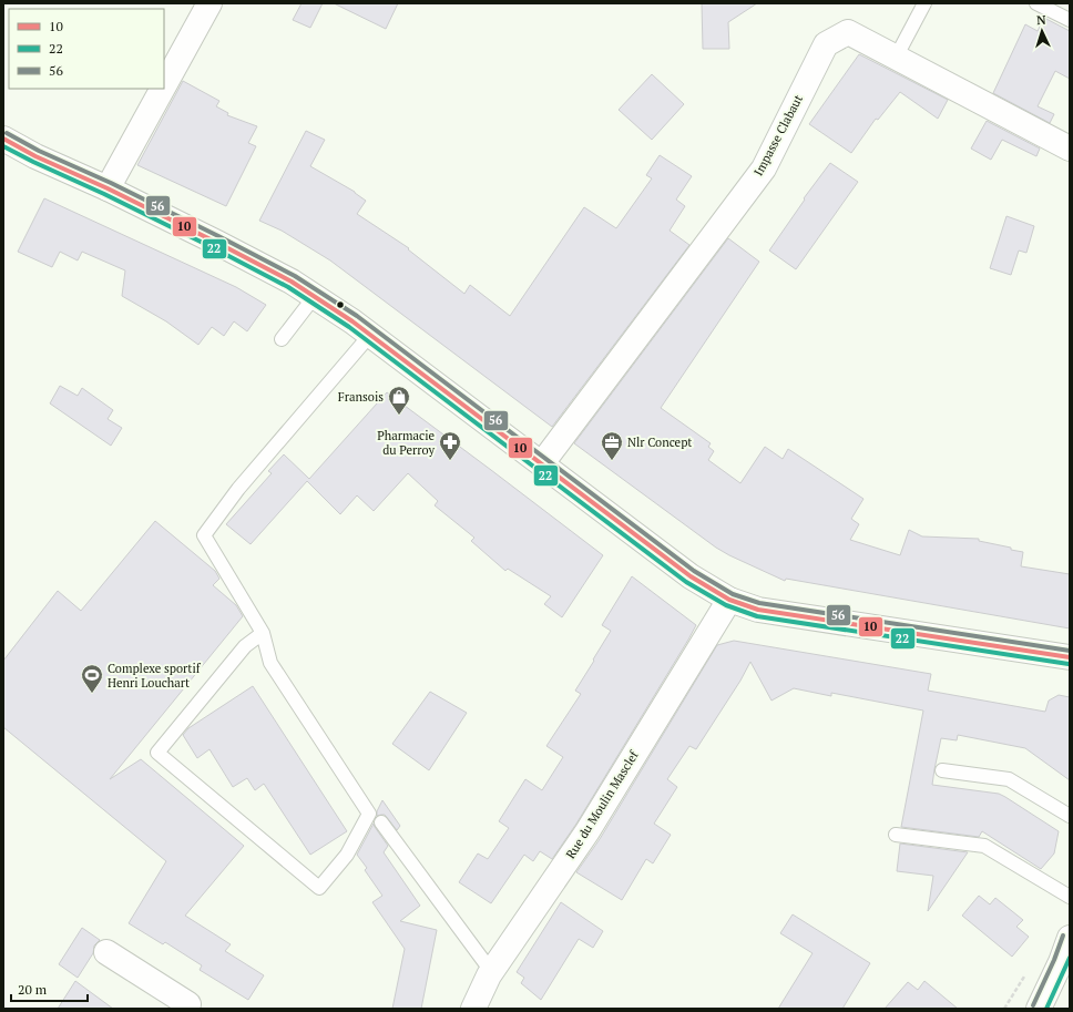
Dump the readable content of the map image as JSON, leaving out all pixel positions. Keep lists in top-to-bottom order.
{
  "streets": {
    "street": ["Impasse Clabaut", "Rue du Moulin Masclef"]
  },
  "places": {
    "shop": ["Fransois"],
    "pharmacy": ["Pharmacie du Perroy"],
    "office": ["Nlr Concept"],
    "sports": ["Complexe sportif Henri Louchart"]
  },
  "lines": ["transit line 56", "transit line 10", "transit line 22"],
  "legend": ["10", "22", "56"],
  "scale_bar": "20 m",
  "north": "top"
}
